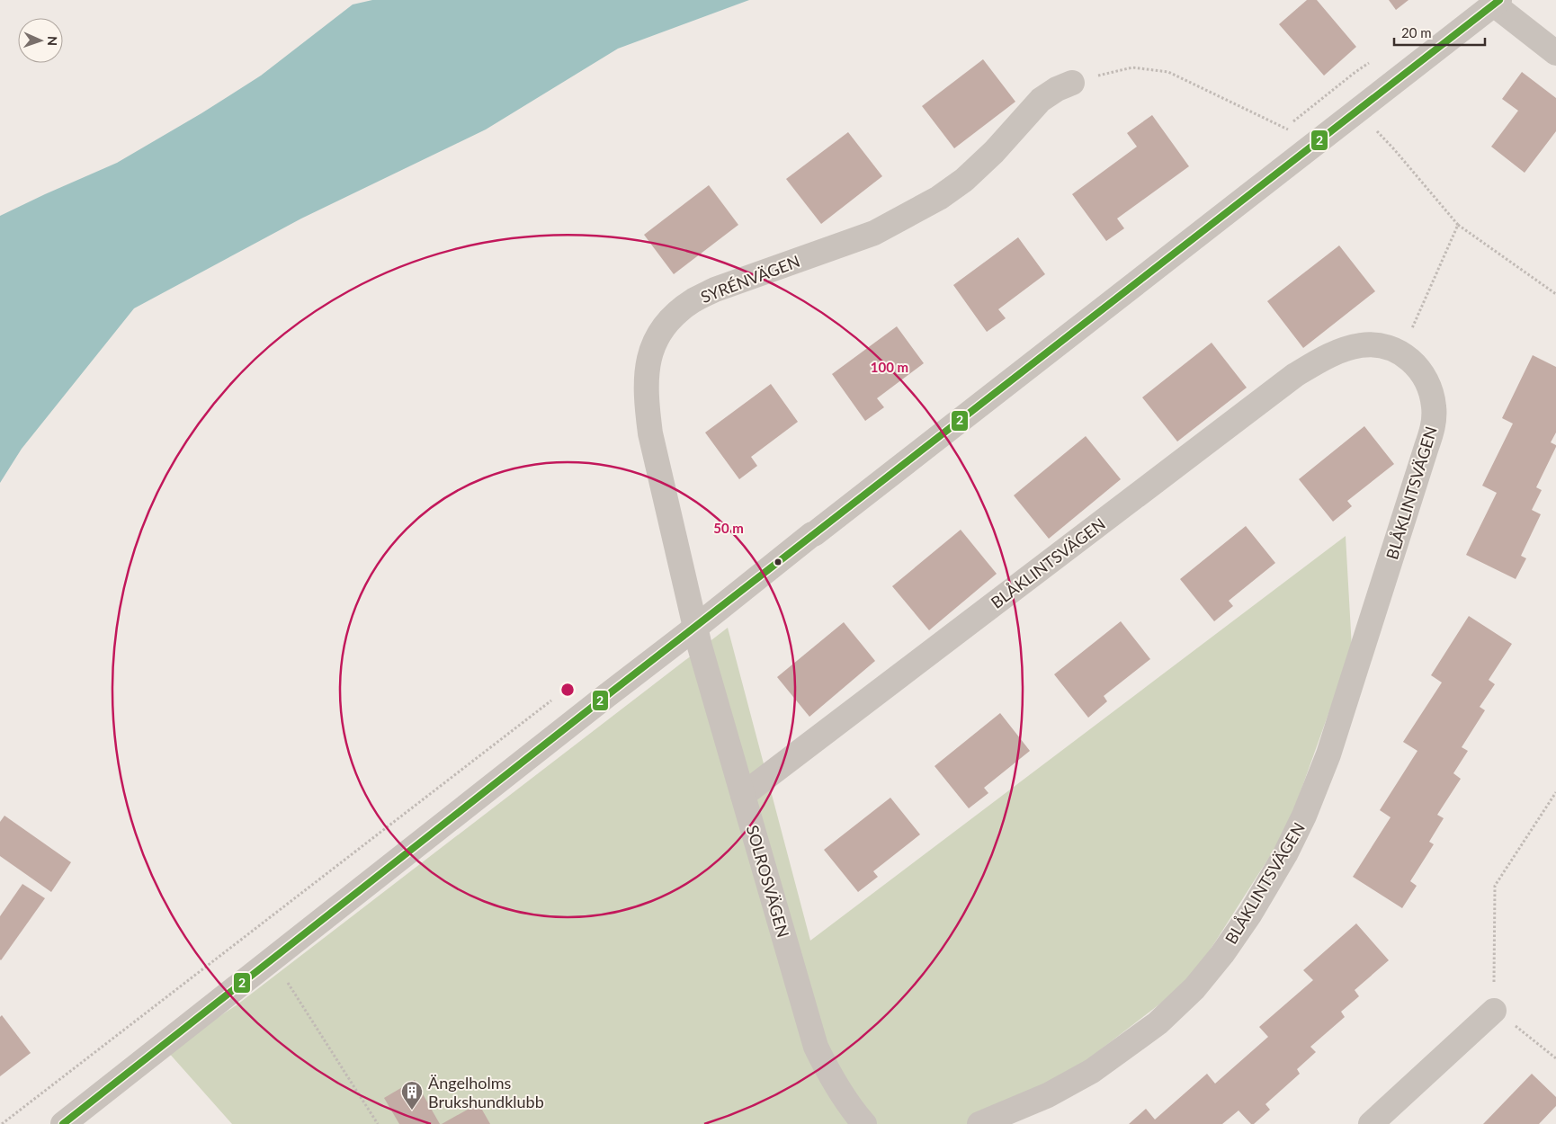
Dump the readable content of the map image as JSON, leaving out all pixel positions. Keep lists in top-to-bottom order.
{
  "streets": {
    "street": ["SYRÉNVÄGEN", "BLÅKLINTSVÄGEN", "SOLROSVÄGEN"]
  },
  "crossings": [
    ["SYRÉNVÄGEN", "SOLROSVÄGEN"],
    ["BLÅKLINTSVÄGEN", "SOLROSVÄGEN"]
  ],
  "places": {
    "building": ["Ängelholms Brukshundklubb"]
  },
  "lines": ["transit line 2"],
  "scale_bar": "20 m",
  "north": "right",
  "rings": ["100 m", "50 m"]
}
